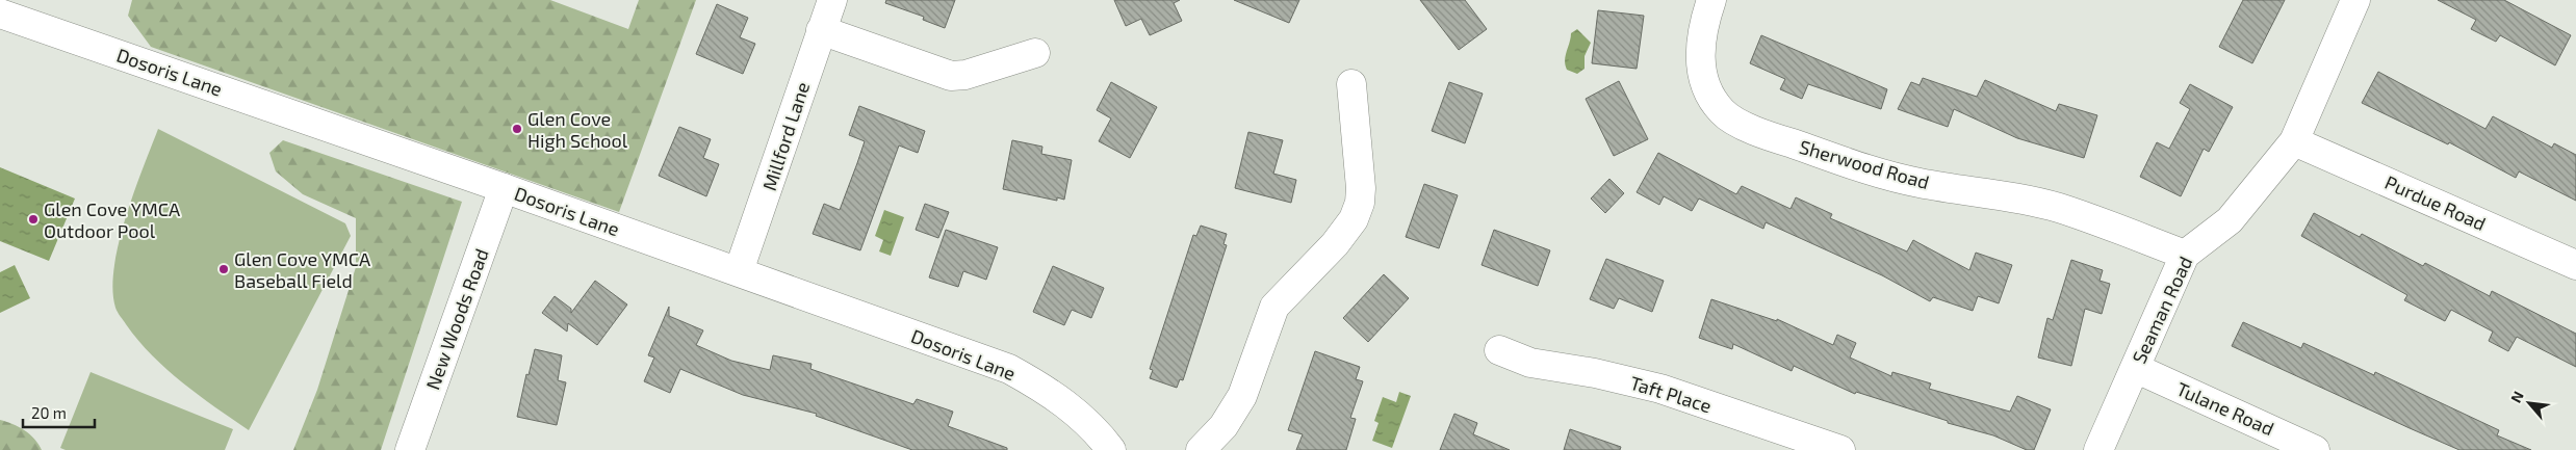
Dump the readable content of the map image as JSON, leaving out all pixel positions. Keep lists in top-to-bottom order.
{
  "streets": {
    "street": [
      "Dosoris Lane",
      "Millford Lane",
      "Sherwood Road",
      "Purdue Road",
      "Seaman Road",
      "New Woods Road",
      "Taft Place",
      "Tulane Road"
    ]
  },
  "crossings": [
    ["Dosoris Lane", "Millford Lane"],
    ["Dosoris Lane", "New Woods Road"],
    ["Sherwood Road", "Seaman Road"],
    ["Purdue Road", "Seaman Road"],
    ["Seaman Road", "Tulane Road"]
  ],
  "places": ["Glen Cove High School", "Glen Cove YMCA Outdoor Pool", "Glen Cove YMCA Baseball Field"],
  "scale_bar": "20 m",
  "north": "top left"
}
